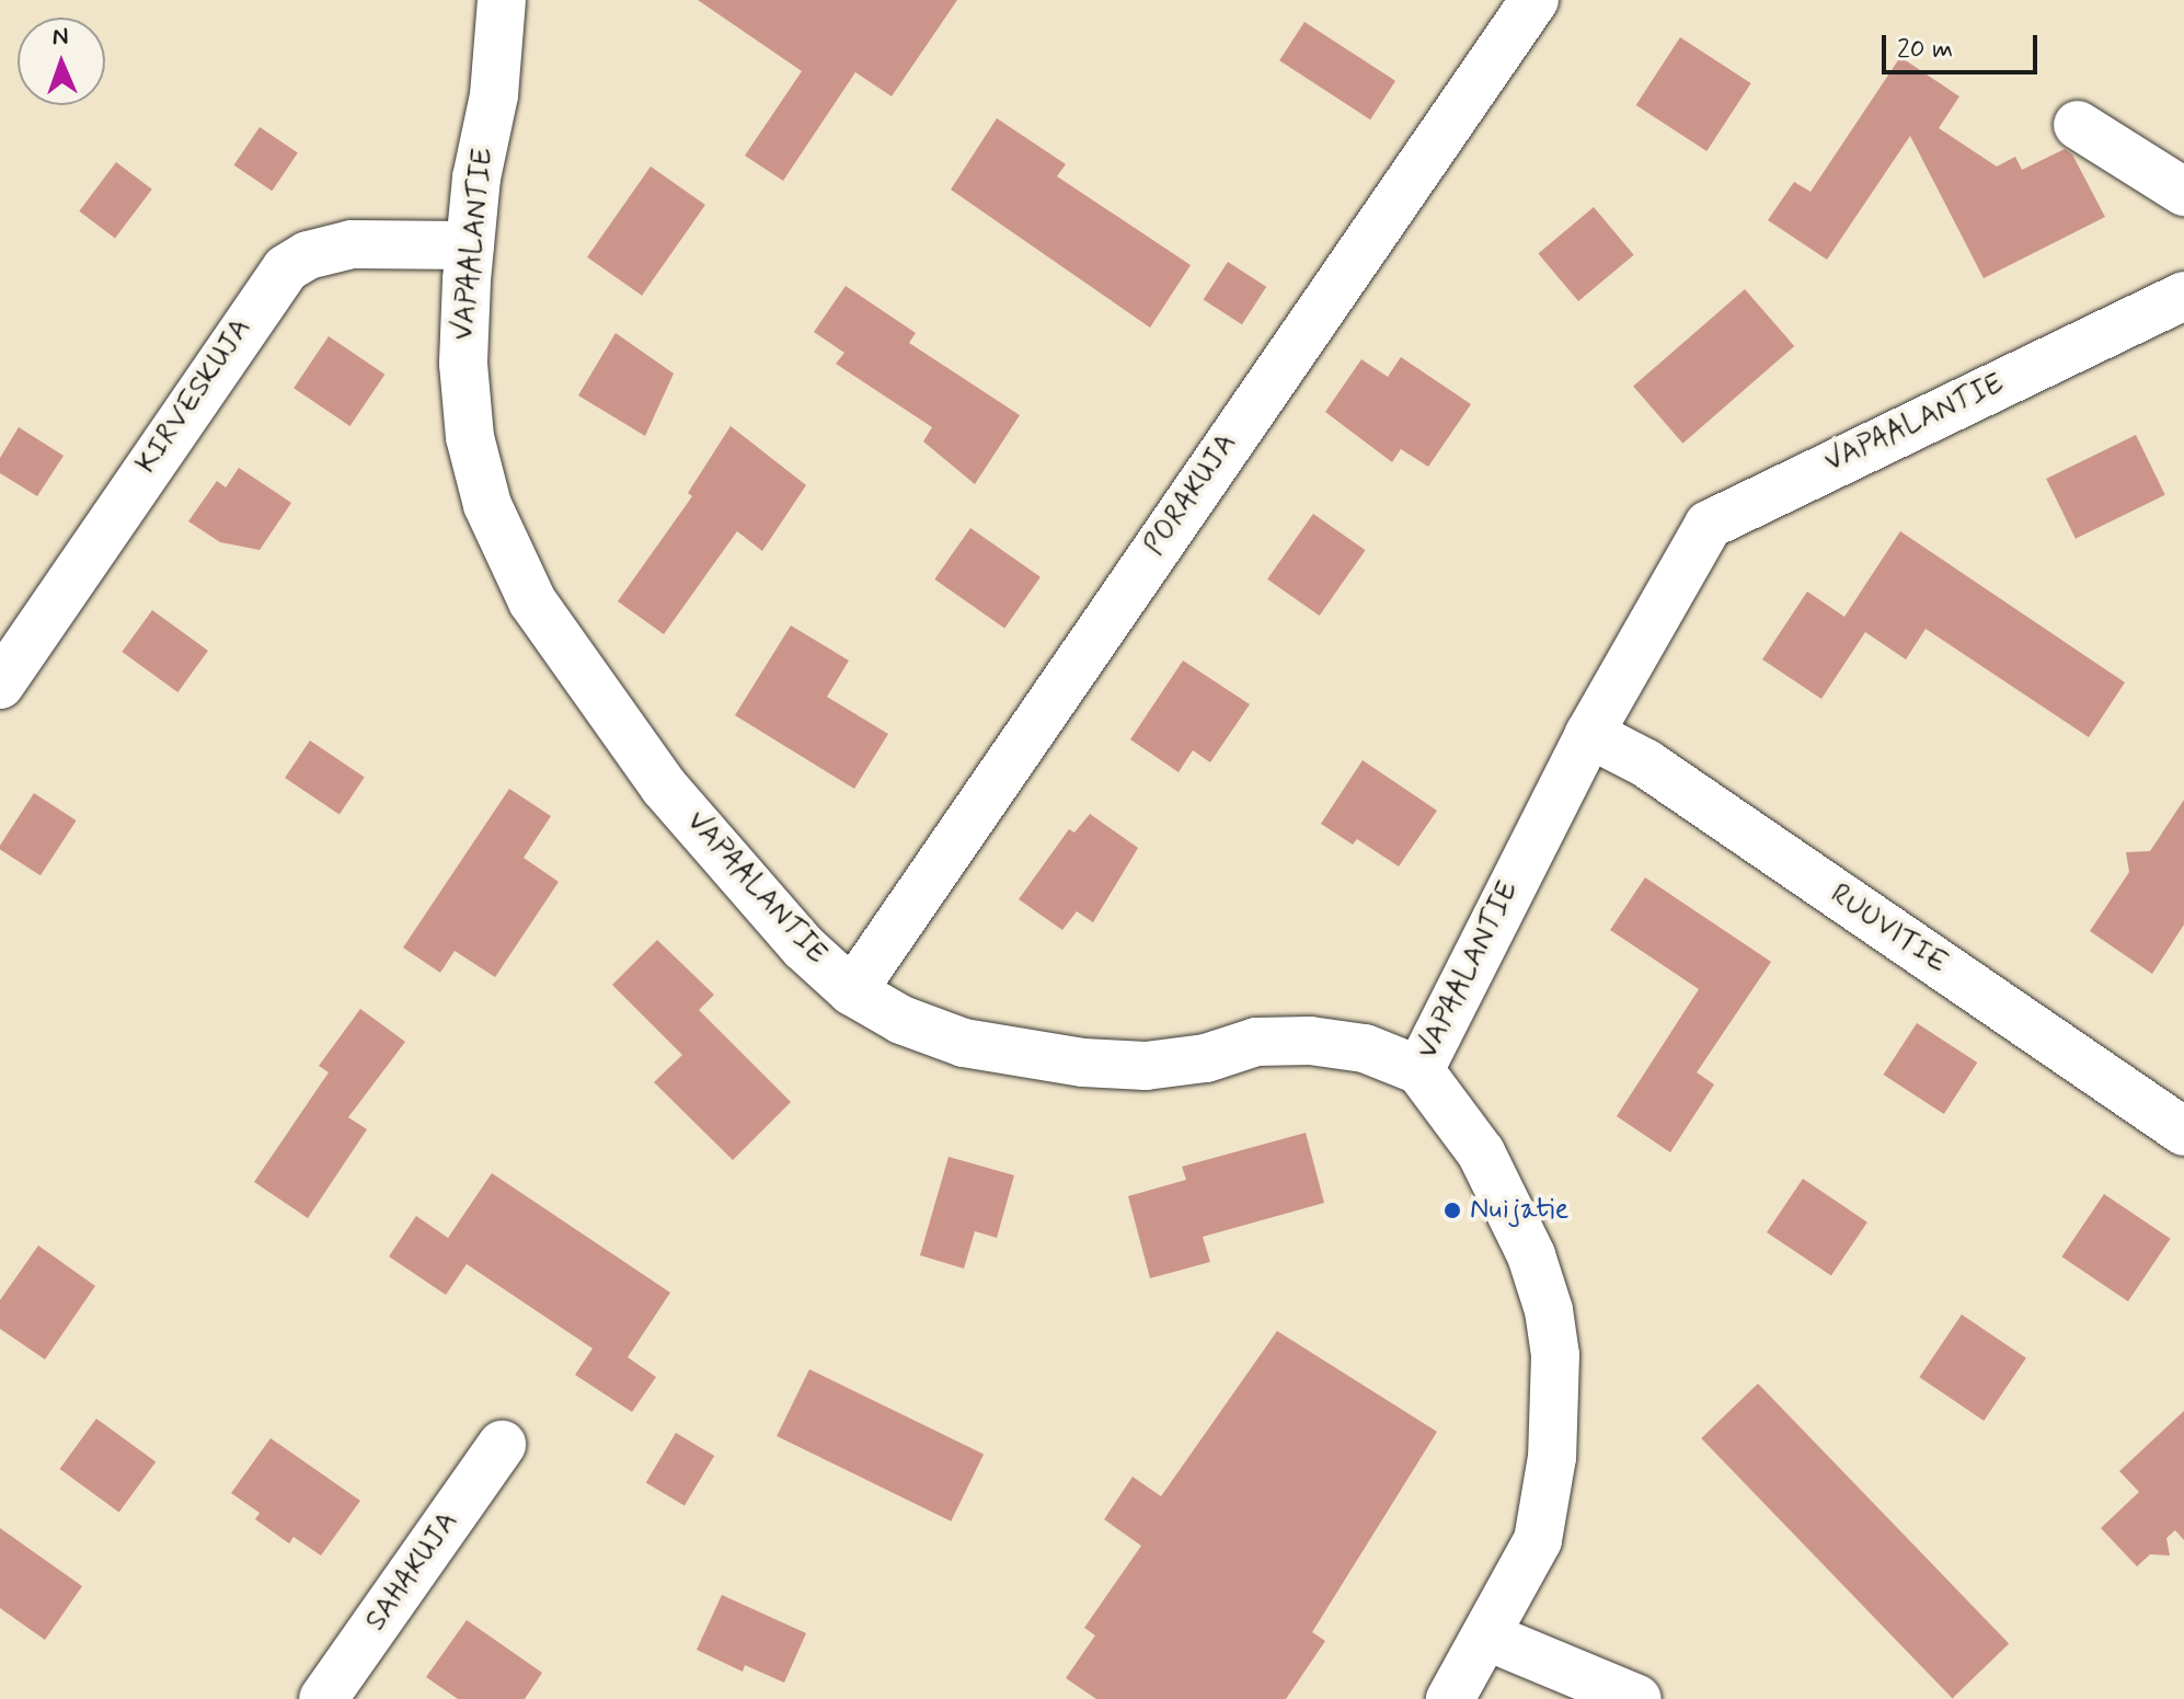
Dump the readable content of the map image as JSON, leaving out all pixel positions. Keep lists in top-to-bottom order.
{
  "streets": {
    "street": [
      "VAPAALANTIE",
      "KIRVESKUJA",
      "PORAKUJA",
      "RUUVITIE",
      "SAHAKUJA"
    ]
  },
  "crossings": [
    ["VAPAALANTIE", "KIRVESKUJA"],
    ["VAPAALANTIE", "PORAKUJA"],
    ["VAPAALANTIE", "RUUVITIE"]
  ],
  "places": ["Nuijatie"],
  "scale_bar": "20 m",
  "north": "top"
}
